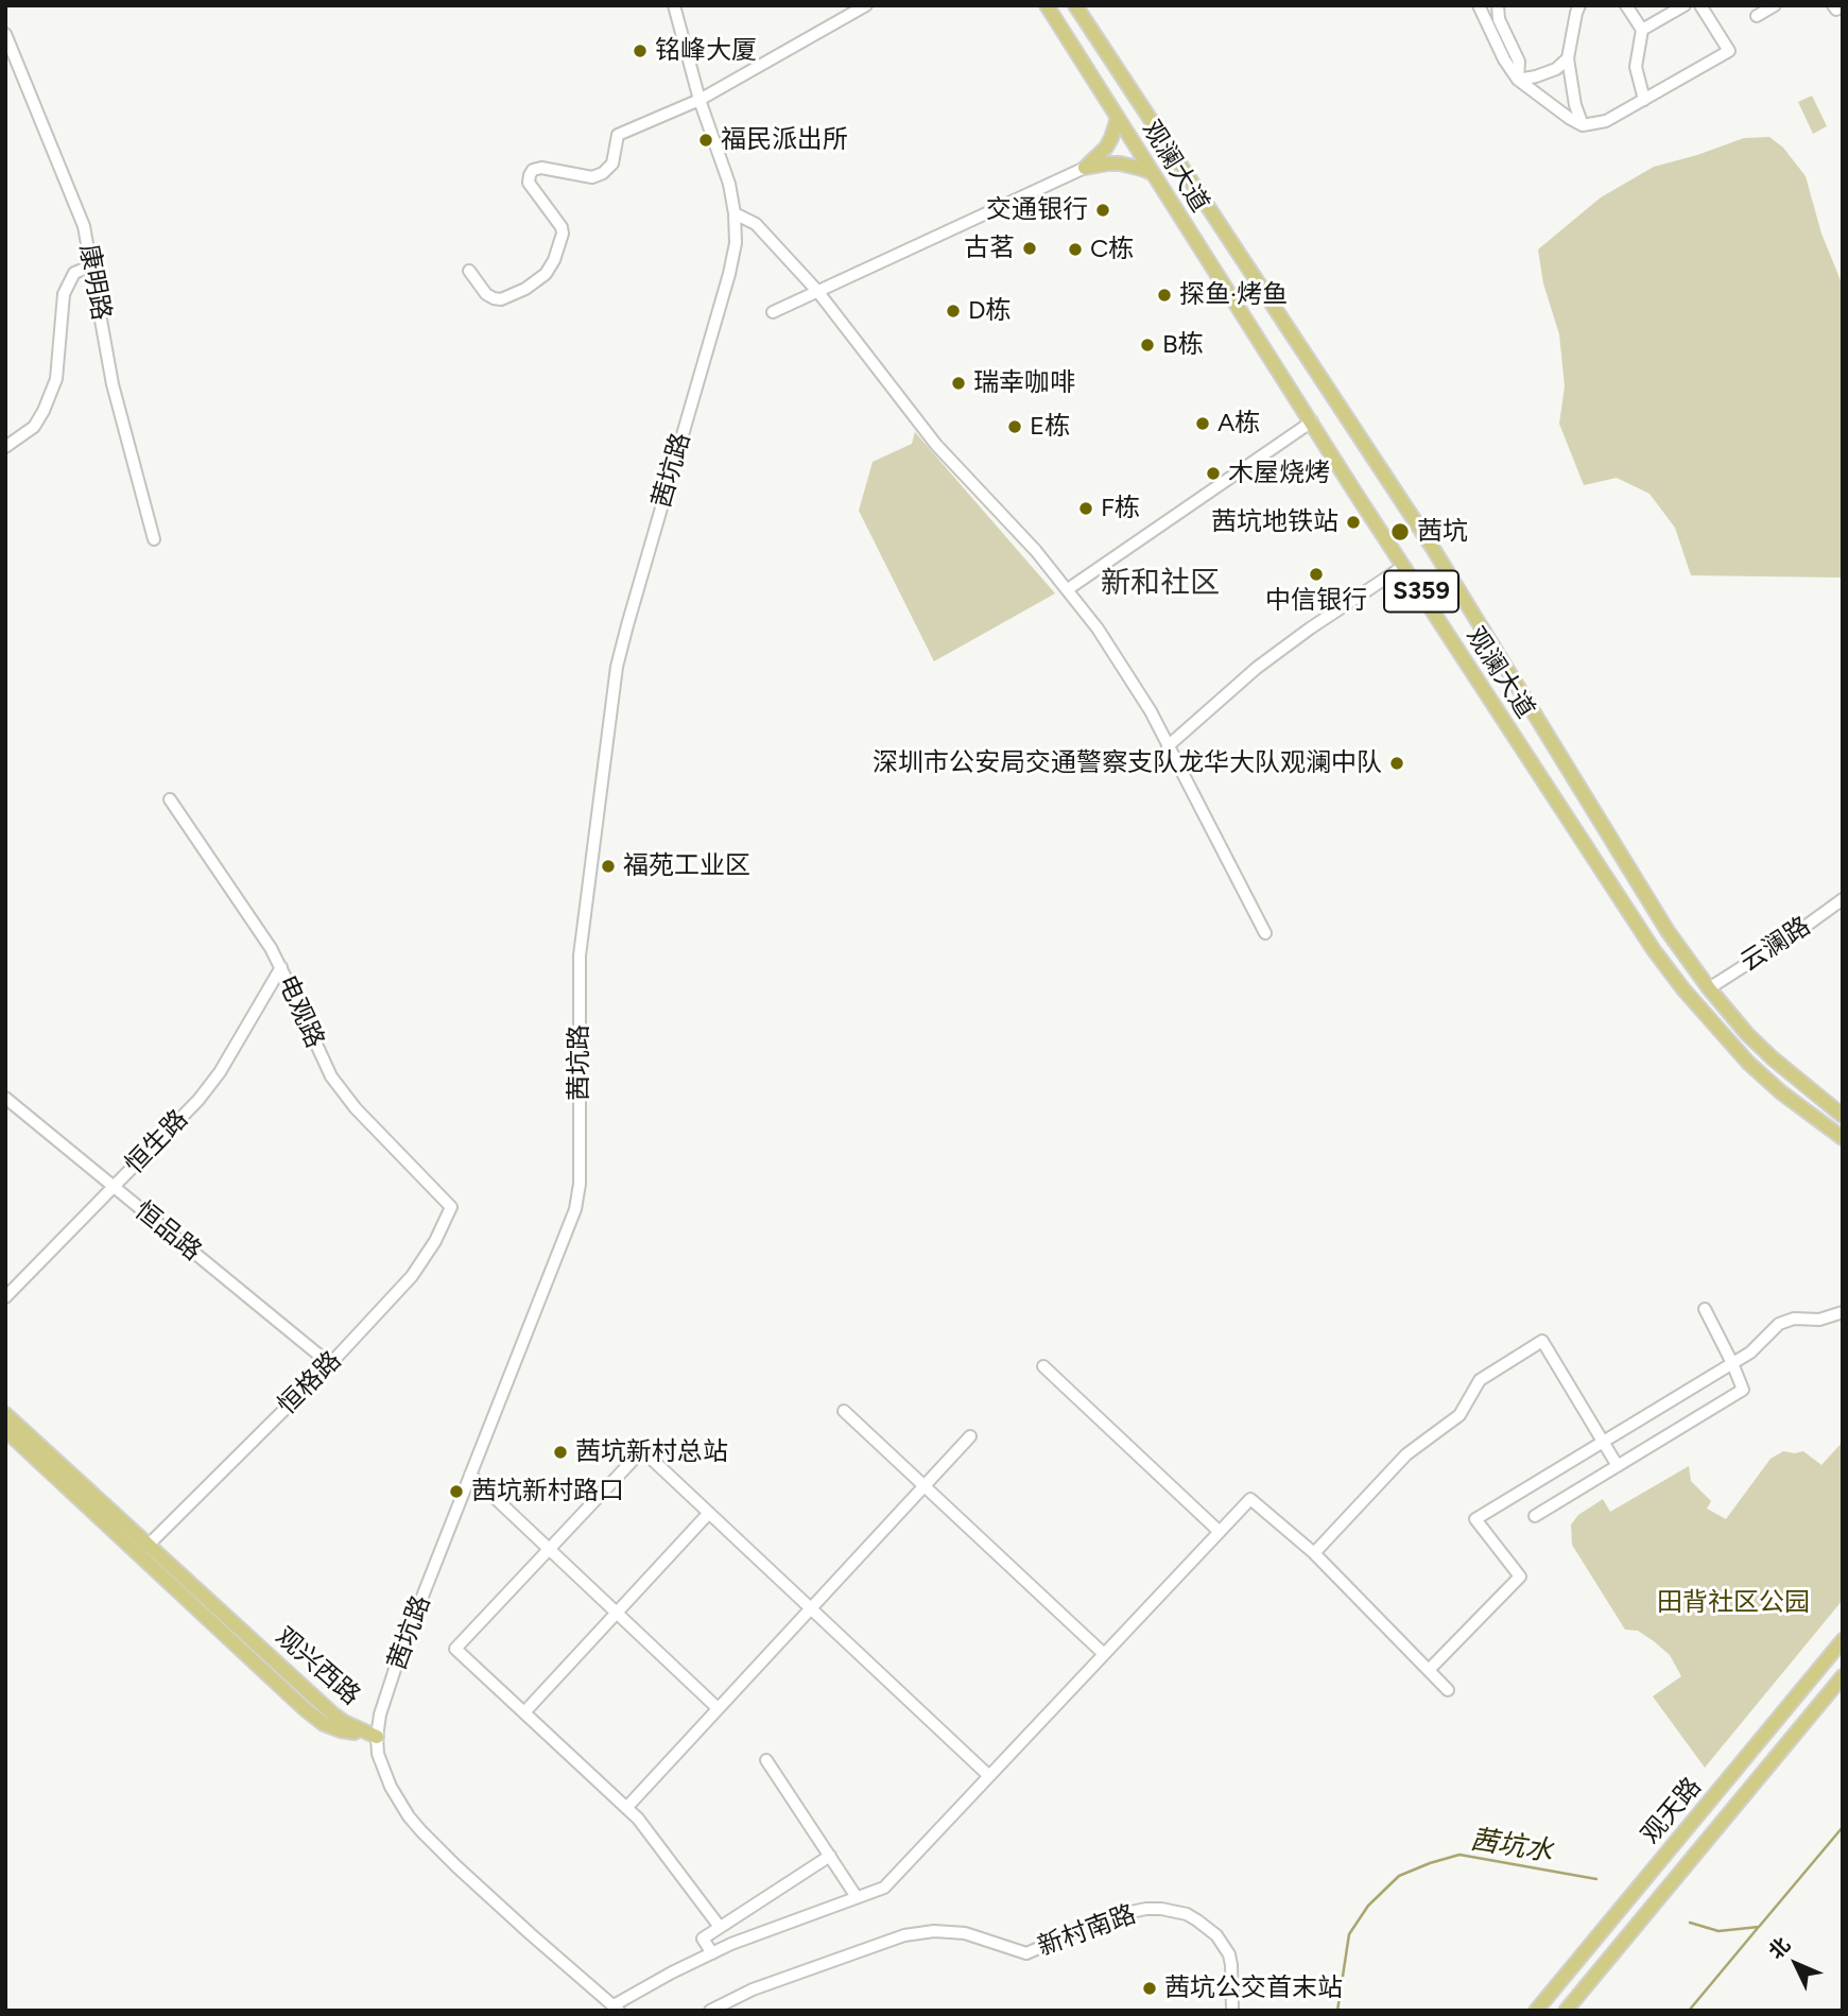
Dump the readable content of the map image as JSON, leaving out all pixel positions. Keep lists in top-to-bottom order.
{
  "streets": {
    "main road": [
      "观澜大道",
      "S359",
      "观兴西路",
      "观天路"
    ],
    "street": [
      "康明路",
      "茜坑路",
      "云澜路",
      "电观路",
      "恒生路",
      "恒品路",
      "恒格路",
      "新村南路"
    ]
  },
  "crossings": [
    ["观澜大道", "云澜路"],
    ["茜坑路", "观兴西路"],
    ["电观路", "恒生路"],
    ["电观路", "恒格路"],
    ["恒生路", "恒品路"],
    ["恒品路", "恒格路"],
    ["恒格路", "观兴西路"]
  ],
  "districts": ["新和社区"],
  "water": ["茜坑水"],
  "parks": ["田背社区公园"],
  "places": [
    "铭峰大厦",
    "福民派出所",
    "交通银行",
    "古茗",
    "C栋",
    "探鱼·烤鱼",
    "D栋",
    "B栋",
    "瑞幸咖啡",
    "A栋",
    "E栋",
    "木屋烧烤",
    "F栋",
    "茜坑地铁站",
    "茜坑",
    "中信银行",
    "深圳市公安局交通警察支队龙华大队观澜中队",
    "福苑工业区",
    "茜坑新村总站",
    "茜坑新村路口",
    "茜坑公交首末站"
  ],
  "north": "top left"
}
